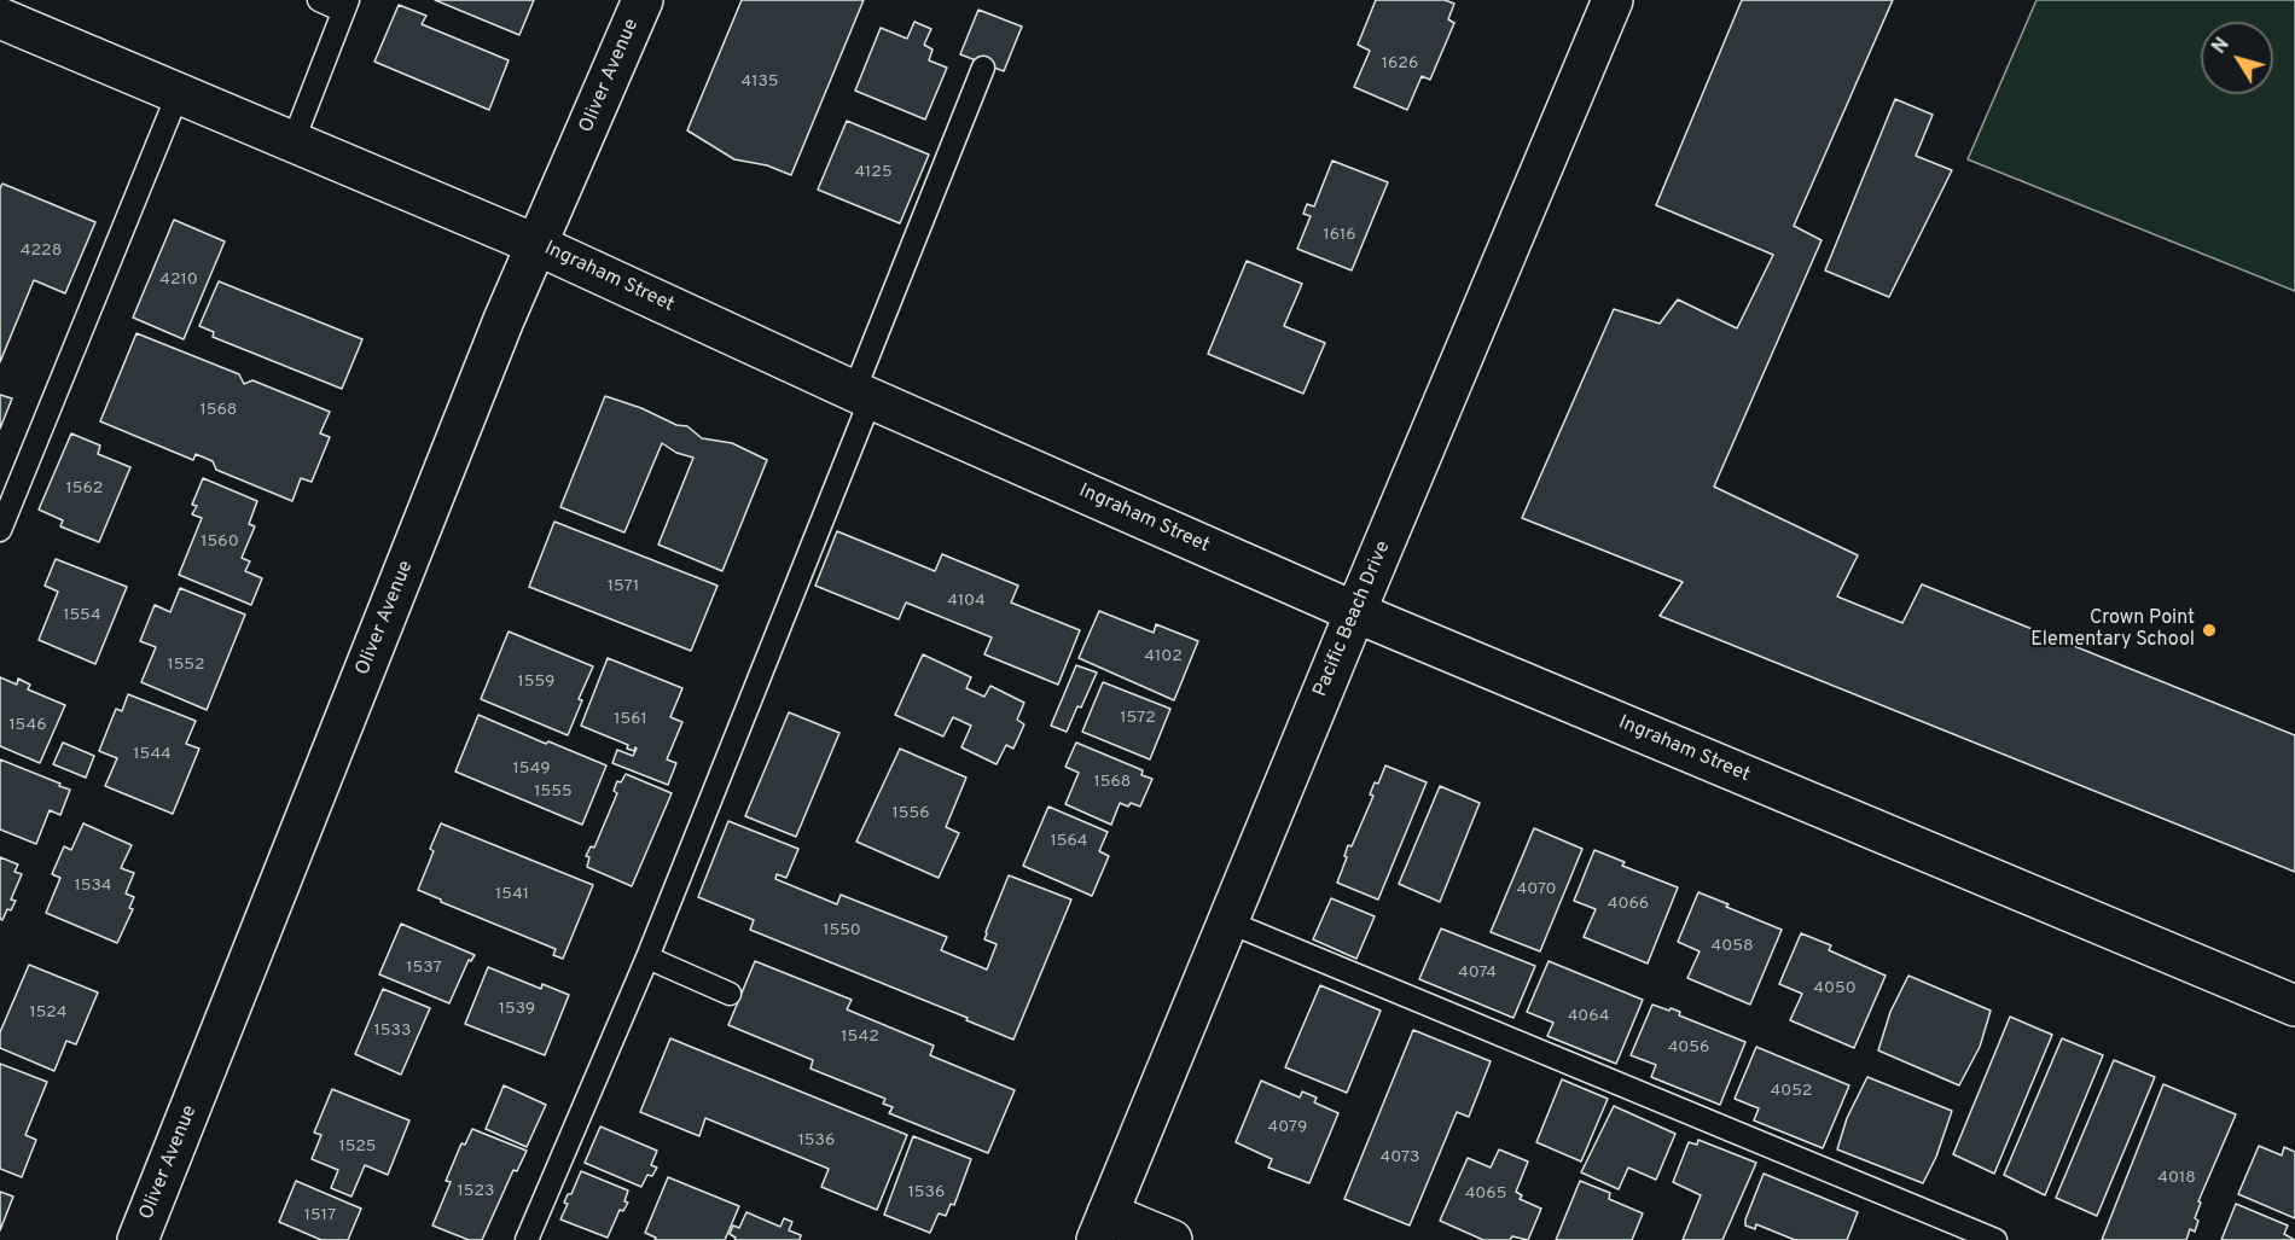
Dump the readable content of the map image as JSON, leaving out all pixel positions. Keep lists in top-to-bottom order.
{
  "streets": {
    "street": ["Oliver Avenue", "Ingraham Street", "Pacific Beach Drive"]
  },
  "crossings": [
    ["Oliver Avenue", "Ingraham Street"],
    ["Ingraham Street", "Pacific Beach Drive"]
  ],
  "places": ["Crown Point Elementary School"],
  "house_numbers": [
    "1626",
    "4135",
    "4125",
    "1616",
    "4228",
    "4210",
    "1568",
    "1562",
    "1560",
    "1571",
    "4104",
    "1554",
    "4102",
    "1552",
    "1559",
    "1572",
    "1561",
    "1546",
    "1544",
    "1549",
    "1568",
    "1555",
    "1556",
    "1564",
    "1534",
    "4070",
    "1541",
    "4066",
    "1550",
    "4058",
    "1537",
    "4074",
    "4050",
    "1539",
    "1524",
    "4064",
    "1533",
    "1542",
    "4056",
    "4052",
    "4079",
    "1536",
    "1525",
    "4073",
    "4018",
    "1523",
    "1536",
    "4065",
    "1517"
  ],
  "north": "top left"
}
